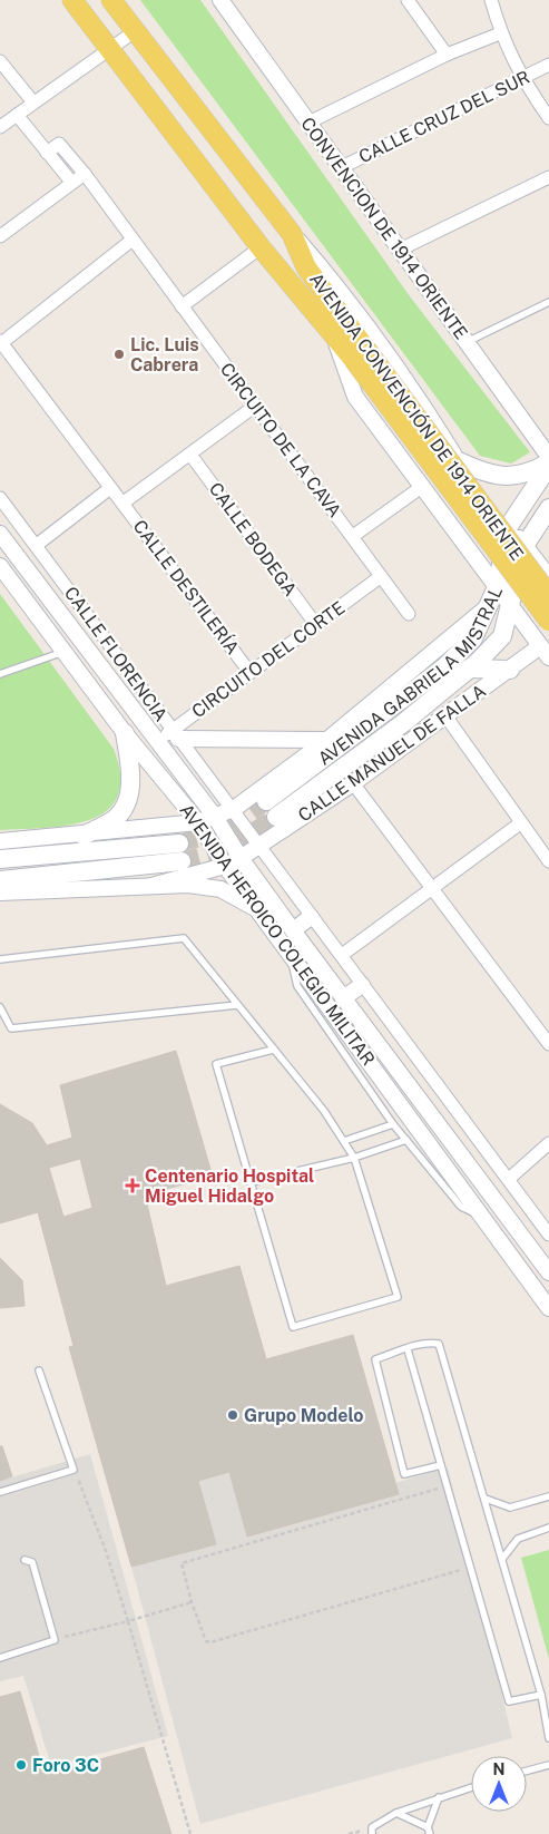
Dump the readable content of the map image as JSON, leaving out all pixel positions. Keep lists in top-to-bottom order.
{
  "streets": {
    "main road": ["AVENIDA CONVENCIÓN DE 1914 ORIENTE", "AVENIDA GABRIELA MISTRAL"],
    "street": [
      "CALLE CRUZ DEL SUR",
      "CONVENCION DE 1914 ORIENTE",
      "CIRCUITO DE LA CAVA",
      "CALLE BODEGA",
      "CALLE DESTILERÍA",
      "CALLE FLORENCIA",
      "CIRCUITO DEL CORTE",
      "CALLE MANUEL DE FALLA",
      "AVENIDA HEROICO COLEGIO MILITAR"
    ]
  },
  "crossings": [
    ["CALLE CRUZ DEL SUR", "CONVENCION DE 1914 ORIENTE"],
    ["AVENIDA CONVENCIÓN DE 1914 ORIENTE", "AVENIDA GABRIELA MISTRAL"],
    ["AVENIDA CONVENCIÓN DE 1914 ORIENTE", "CALLE MANUEL DE FALLA"],
    ["CIRCUITO DE LA CAVA", "CIRCUITO DEL CORTE"],
    ["CALLE BODEGA", "CIRCUITO DEL CORTE"],
    ["CALLE DESTILERÍA", "CIRCUITO DEL CORTE"],
    ["CALLE FLORENCIA", "CIRCUITO DEL CORTE"],
    ["CALLE FLORENCIA", "CALLE MANUEL DE FALLA"],
    ["CALLE FLORENCIA", "AVENIDA HEROICO COLEGIO MILITAR"],
    ["CIRCUITO DEL CORTE", "AVENIDA HEROICO COLEGIO MILITAR"],
    ["CALLE MANUEL DE FALLA", "AVENIDA HEROICO COLEGIO MILITAR"]
  ],
  "places": {
    "other": ["Lic. Luis Cabrera", "Grupo Modelo", "Foro 3C"],
    "health": ["Centenario Hospital Miguel Hidalgo"]
  },
  "north": "top"
}
